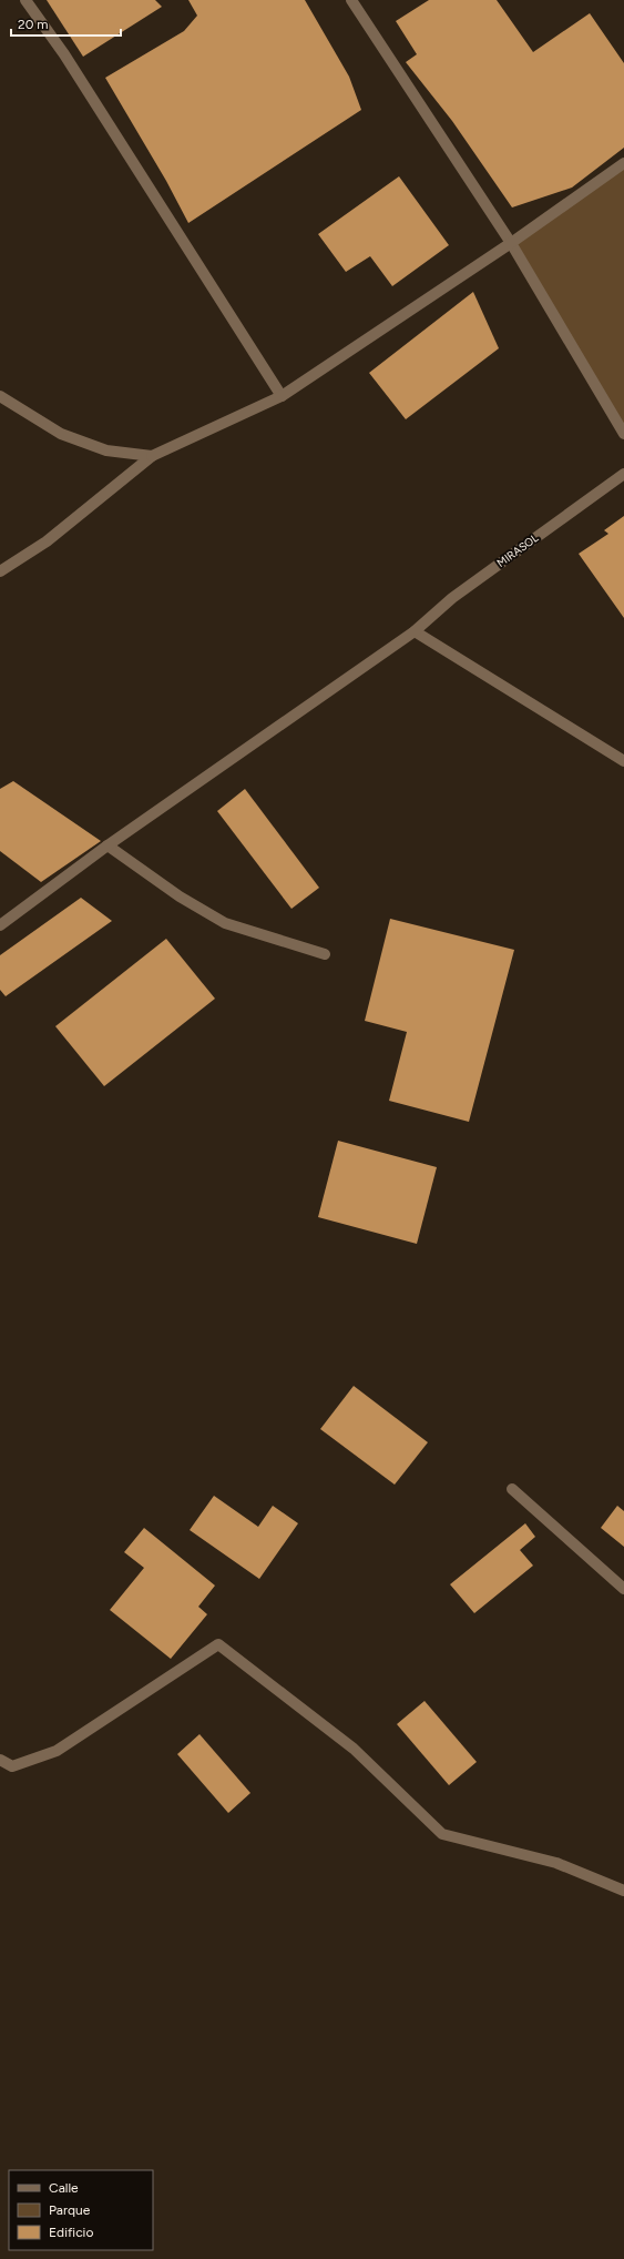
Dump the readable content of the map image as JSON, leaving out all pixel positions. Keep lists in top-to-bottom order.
{
  "streets": {
    "street": ["MIRASOL"]
  },
  "legend": ["Calle", "Parque", "Edificio"],
  "scale_bar": "20 m"
}
